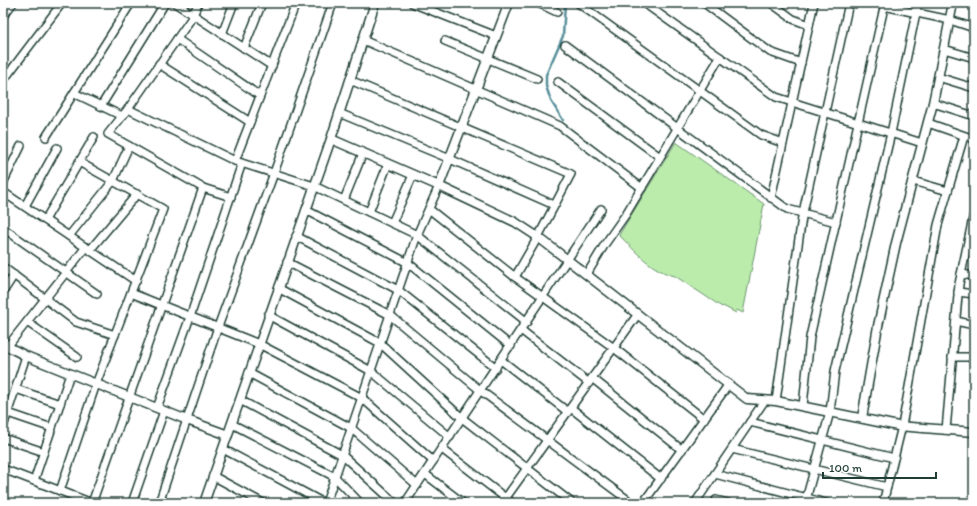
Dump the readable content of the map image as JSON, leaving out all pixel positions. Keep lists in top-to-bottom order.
{
  "scale_bar": "100 m"
}
